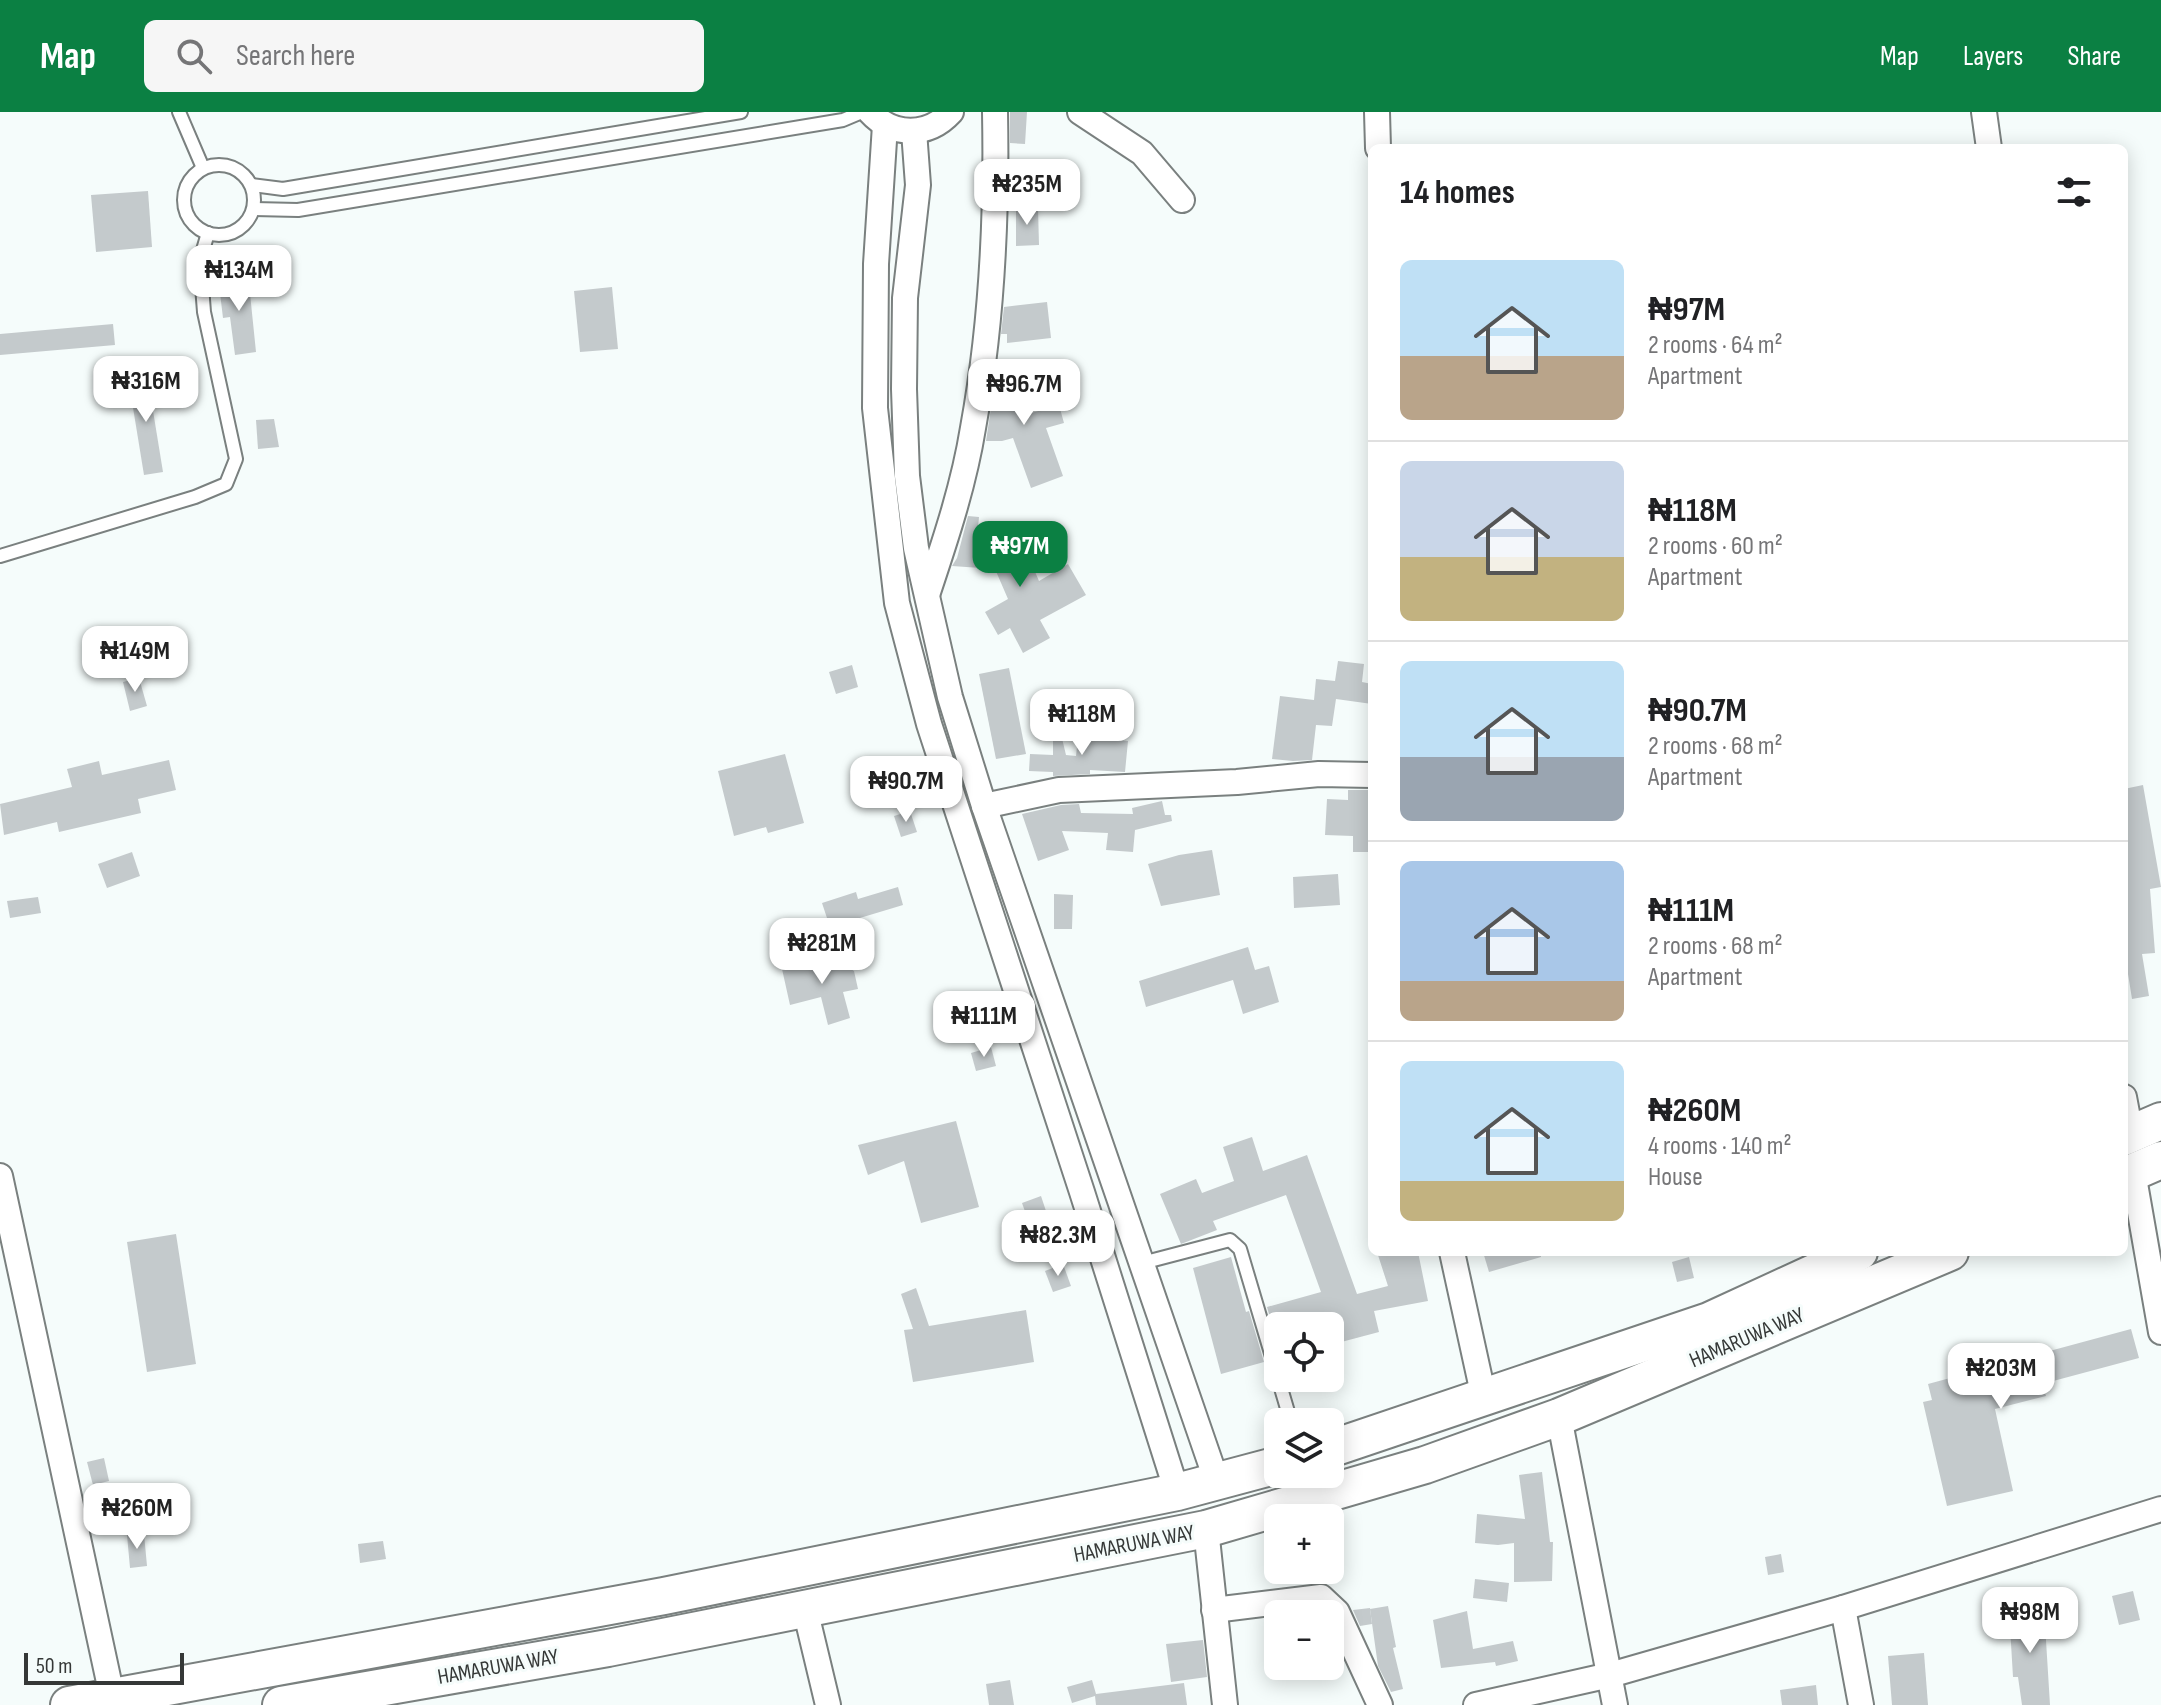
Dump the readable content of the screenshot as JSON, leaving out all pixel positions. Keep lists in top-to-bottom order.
{
  "streets": {
    "main road": ["HAMARUWA WAY"]
  },
  "scale_bar": "50 m",
  "page": {
    "header": "Map",
    "search": "Search here",
    "nav": ["Map", "Layers", "Share"],
    "heading": "14 homes",
    "price": [
      "₦235M",
      "₦134M",
      "₦316M",
      "₦96.7M",
      "₦97M",
      "₦149M",
      "₦118M",
      "₦90.7M",
      "₦281M",
      "₦111M",
      "₦82.3M",
      "₦203M",
      "₦260M",
      "₦98M"
    ],
    "list": [
      {
        "name": "₦97M",
        "note": "2 rooms · 64 m² · Apartment"
      },
      {
        "name": "₦118M",
        "note": "2 rooms · 60 m² · Apartment"
      },
      {
        "name": "₦90.7M",
        "note": "2 rooms · 68 m² · Apartment"
      },
      {
        "name": "₦111M",
        "note": "2 rooms · 68 m² · Apartment"
      },
      {
        "name": "₦260M",
        "note": "4 rooms · 140 m² · House"
      }
    ],
    "map_buttons": ["+", "−"],
    "scale": "50 m"
  }
}
